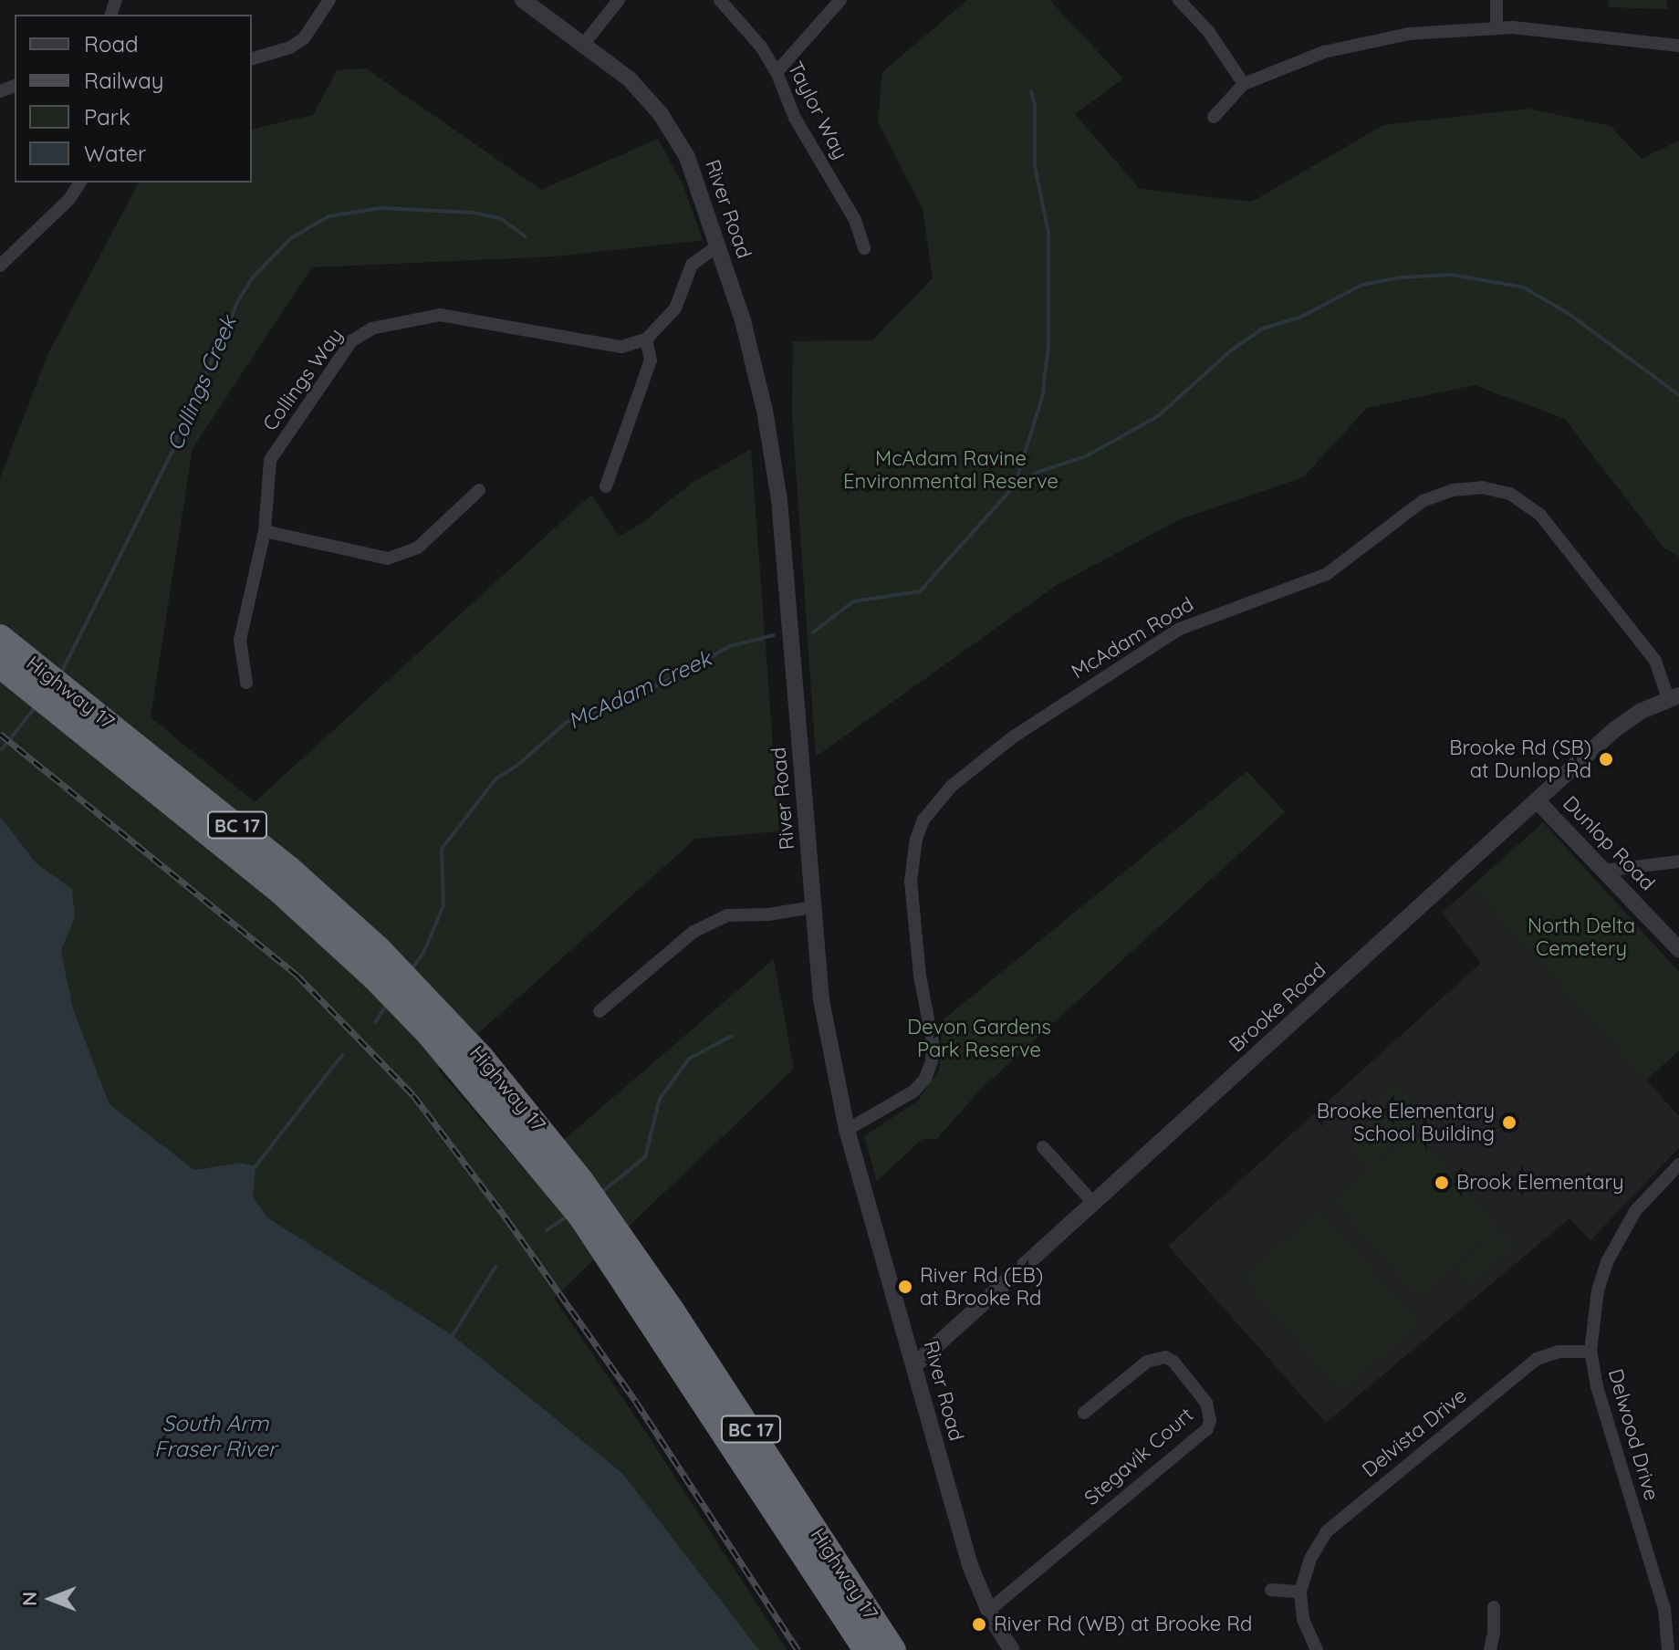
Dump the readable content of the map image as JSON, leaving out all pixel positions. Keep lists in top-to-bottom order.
{
  "streets": {
    "highway": ["Highway 17", "BC 17"],
    "street": [
      "Taylor Way",
      "River Road",
      "Collings Way",
      "McAdam Road",
      "Dunlop Road",
      "Brooke Road",
      "Delvista Drive",
      "Delwood Drive",
      "Stegavik Court"
    ]
  },
  "crossings": [
    ["River Road", "McAdam Road"],
    ["River Road", "Brooke Road"],
    ["River Road", "Stegavik Court"],
    ["McAdam Road", "Brooke Road"],
    ["Dunlop Road", "Brooke Road"],
    ["Delvista Drive", "Delwood Drive"]
  ],
  "water": ["Collings Creek", "McAdam Creek", "South Arm Fraser River"],
  "parks": ["McAdam Ravine Environmental Reserve", "North Delta Cemetery", "Devon Gardens Park Reserve"],
  "places": [
    "Brooke Rd (SB) at Dunlop Rd",
    "Brooke Elementary School Building",
    "Brook Elementary",
    "River Rd (EB) at Brooke Rd",
    "River Rd (WB) at Brooke Rd"
  ],
  "legend": [
    "Road",
    "Railway",
    "Park",
    "Water"
  ],
  "north": "left"
}
